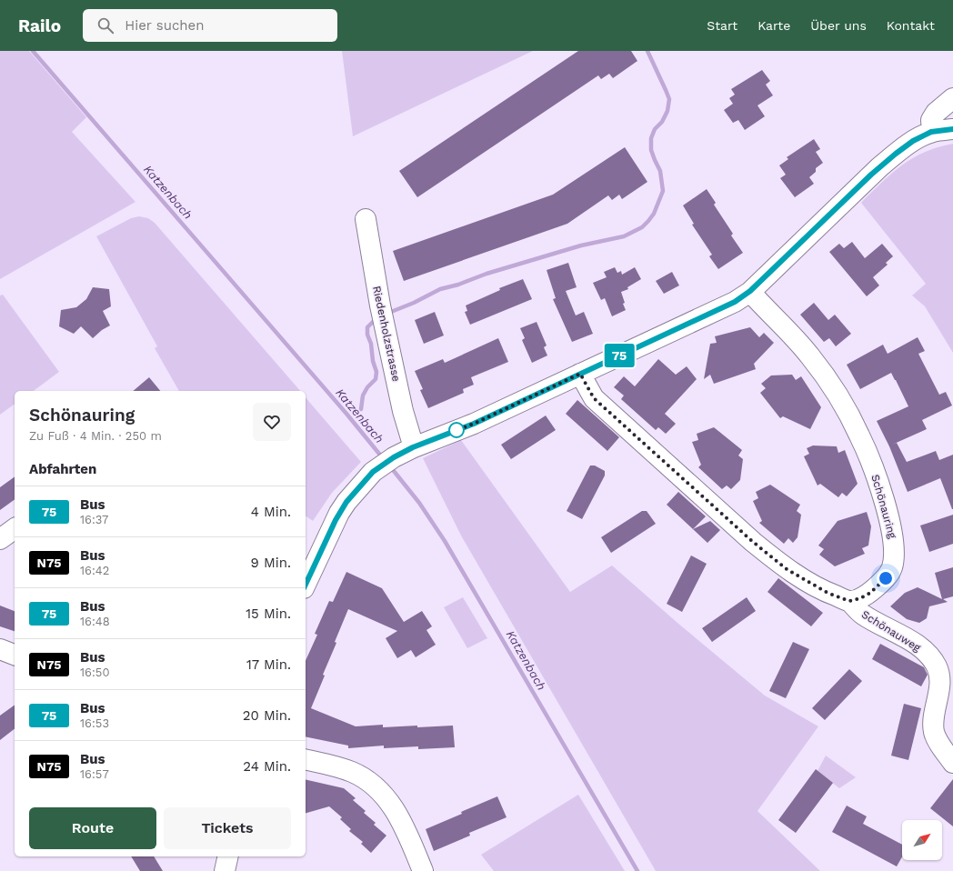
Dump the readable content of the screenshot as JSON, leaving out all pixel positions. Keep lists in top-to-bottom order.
{
  "streets": {
    "street": ["Riedenholzstrasse", "Schönauring", "Schönauweg"]
  },
  "crossings": [
    ["Schönauring", "Schönauweg"]
  ],
  "water": ["Katzenbach"],
  "lines": ["bus line 75"],
  "north": "top right",
  "page": {
    "header": "Railo",
    "search": "Hier suchen",
    "nav": [
      "Start",
      "Karte",
      "Über uns",
      "Kontakt"
    ],
    "on_map": "75",
    "heading": [
      ["Schönauring", "Zu Fuß · 4 Min. · 250 m"],
      "Abfahrten"
    ],
    "list": [
      {
        "mark": "75",
        "name": "Bus",
        "note": "16:37",
        "value": "4 Min."
      },
      {
        "mark": "N75",
        "name": "Bus",
        "note": "16:42",
        "value": "9 Min."
      },
      {
        "mark": "75",
        "name": "Bus",
        "note": "16:48",
        "value": "15 Min."
      },
      {
        "mark": "N75",
        "name": "Bus",
        "note": "16:50",
        "value": "17 Min."
      },
      {
        "mark": "75",
        "name": "Bus",
        "note": "16:53",
        "value": "20 Min."
      },
      {
        "mark": "N75",
        "name": "Bus",
        "note": "16:57",
        "value": "24 Min."
      }
    ],
    "buttons": ["Route", "Tickets"]
  }
}
